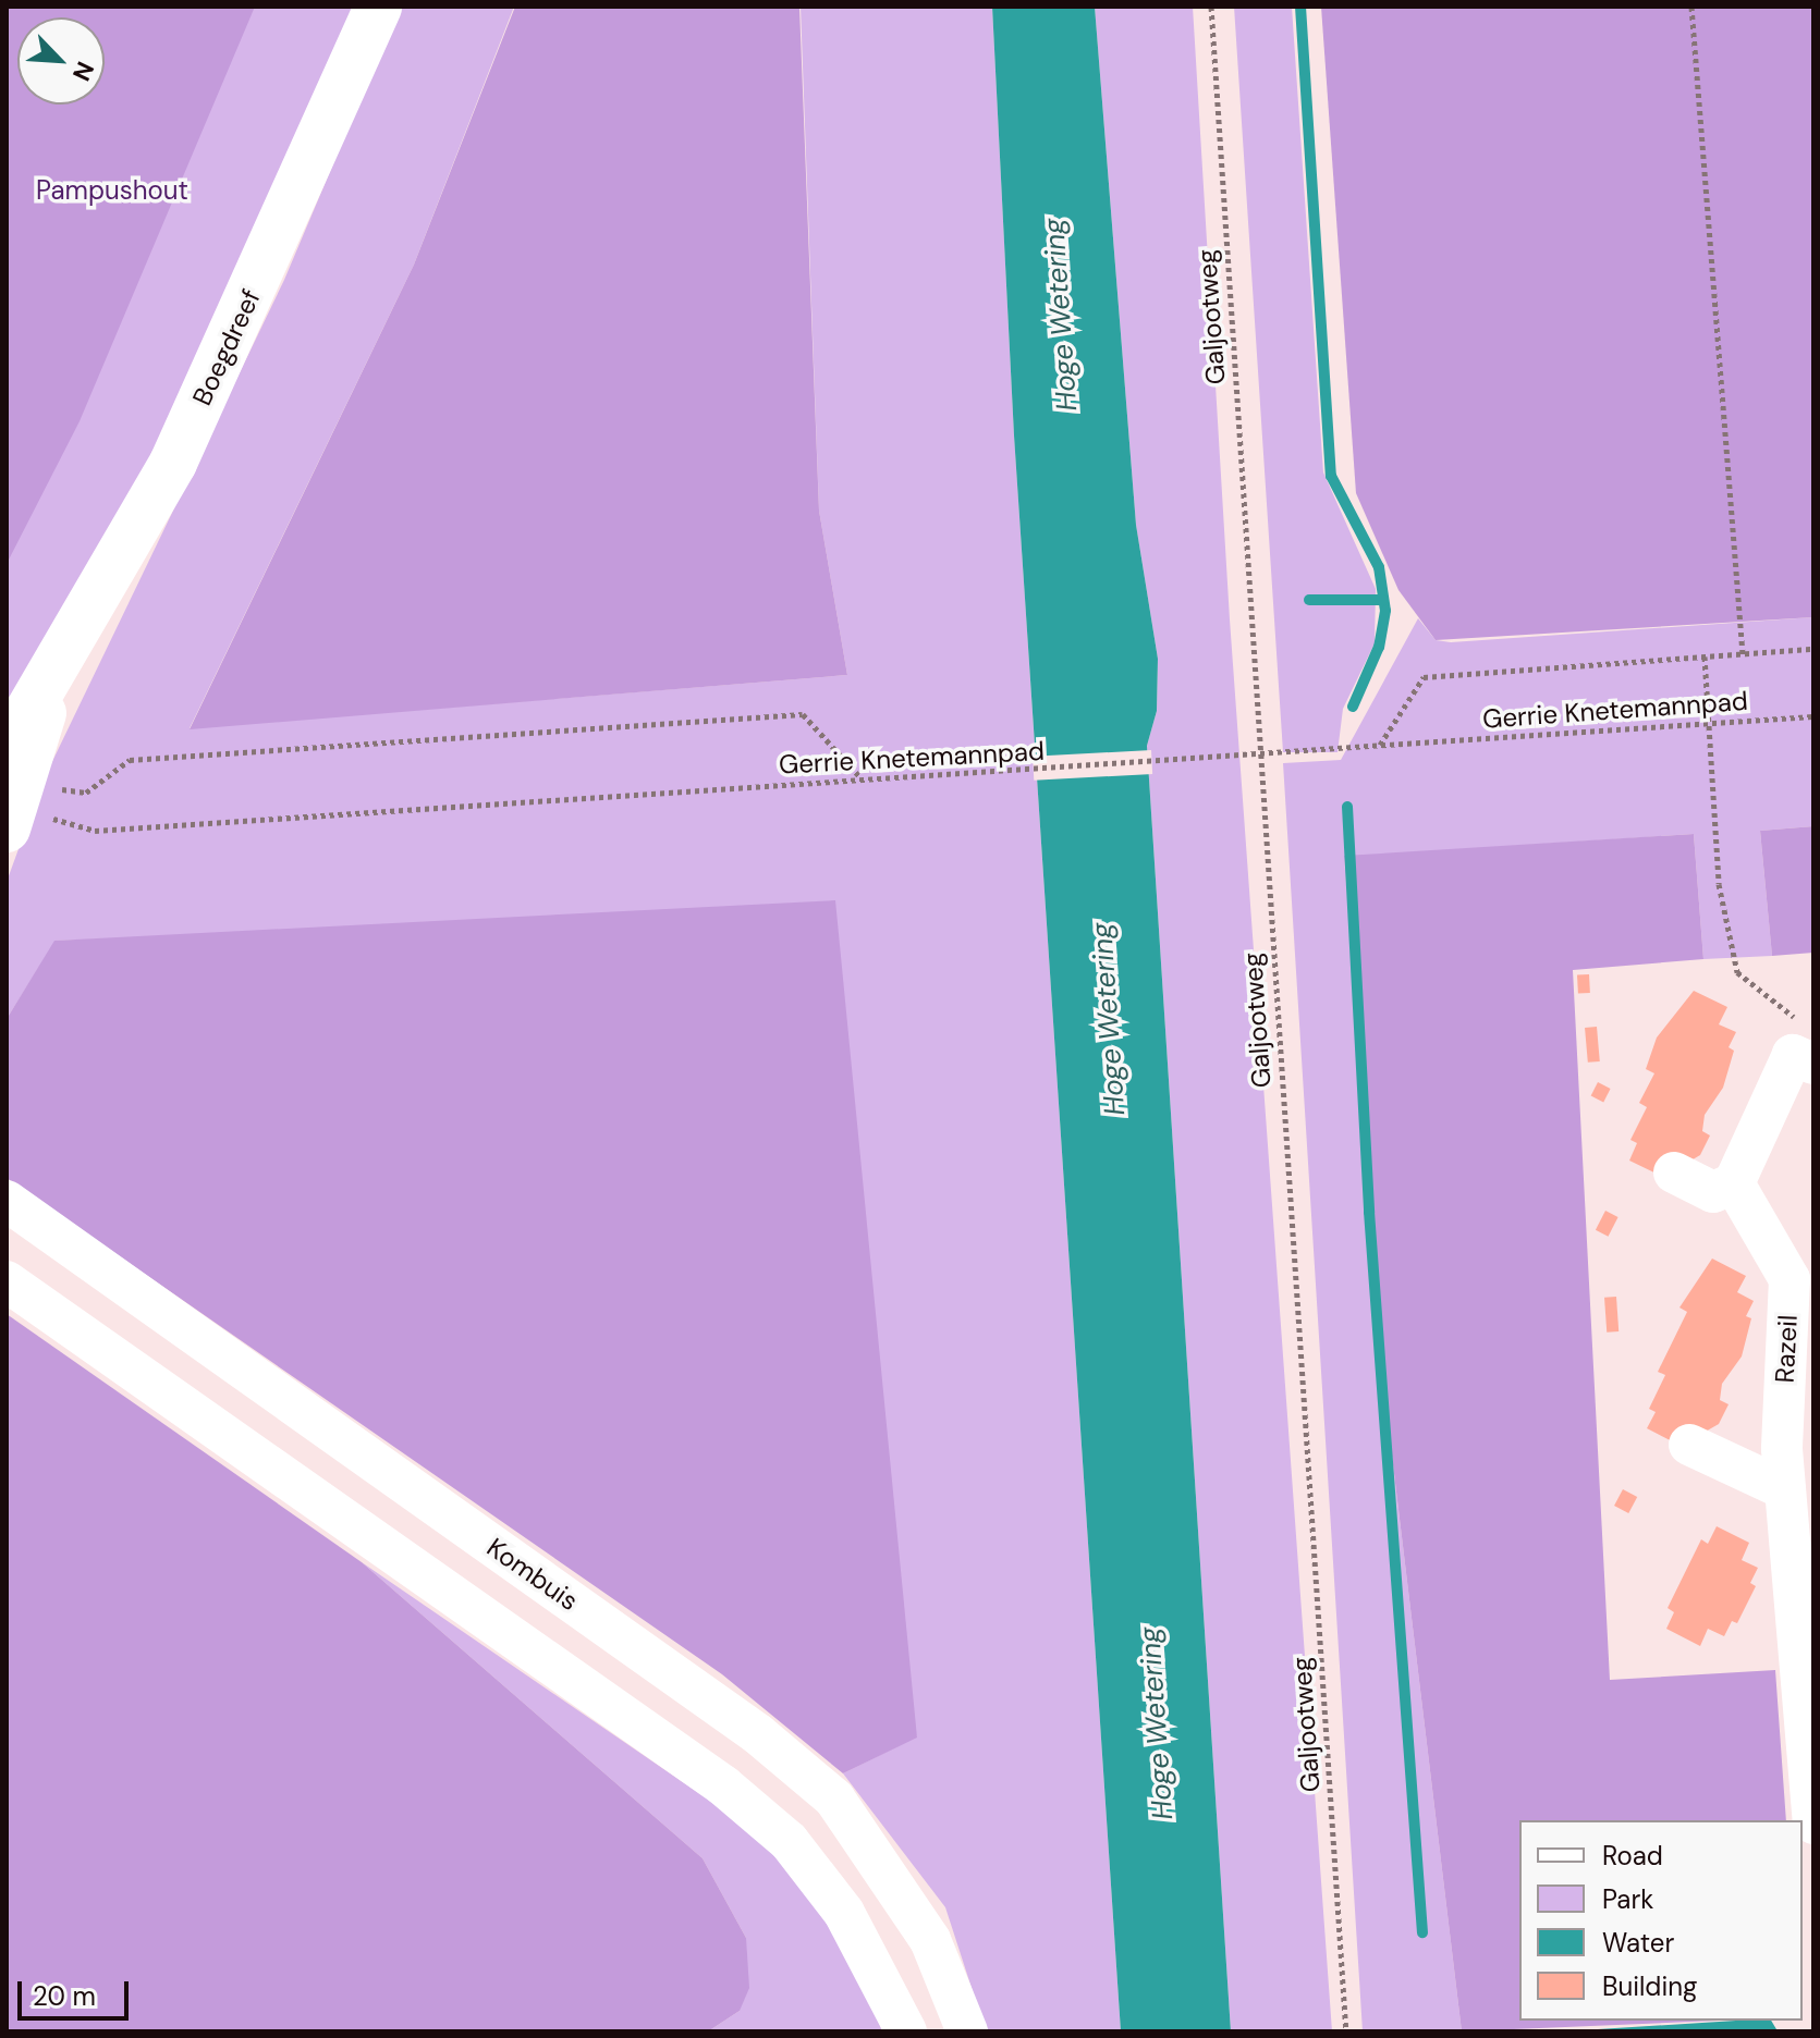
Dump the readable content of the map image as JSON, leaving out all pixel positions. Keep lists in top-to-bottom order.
{
  "streets": {
    "street": ["Boegdreef", "Razeil", "Kombuis"],
    "path": ["Galjootweg", "Gerrie Knetemannpad"]
  },
  "crossings": [
    ["Galjootweg", "Gerrie Knetemannpad"],
    ["Boegdreef", "Gerrie Knetemannpad"]
  ],
  "water": ["Hoge Wetering"],
  "parks": ["Pampushout"],
  "legend": [
    "Road",
    "Park",
    "Water",
    "Building"
  ],
  "scale_bar": "20 m",
  "north": "bottom right"
}
